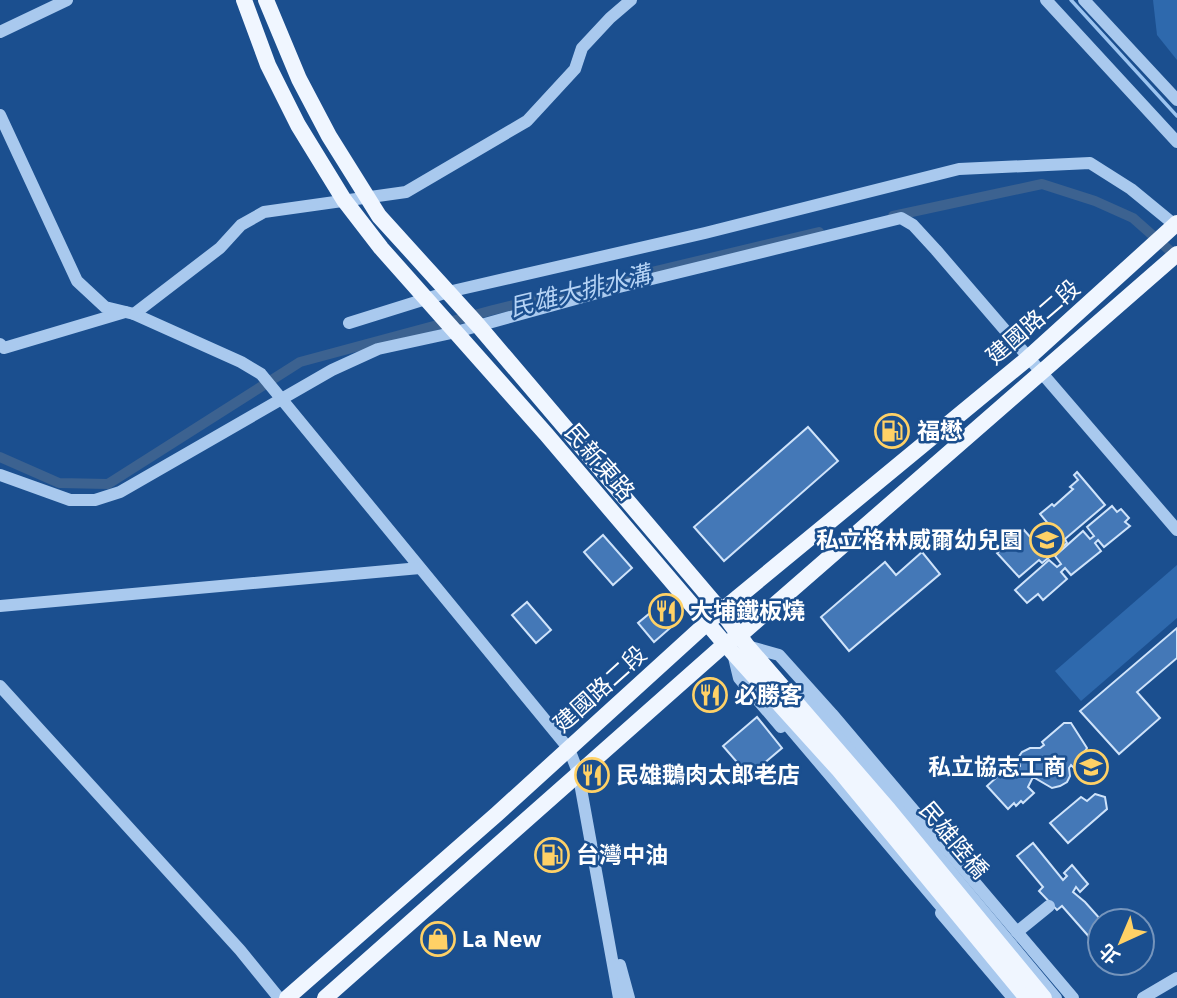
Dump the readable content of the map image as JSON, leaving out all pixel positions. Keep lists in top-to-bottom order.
{
  "streets": {
    "main road": ["建國路二段", "民新東路", "民雄陸橋"]
  },
  "crossings": [
    ["建國路二段", "民新東路"]
  ],
  "water": ["民雄大排水溝"],
  "places": {
    "fuel station": ["福懋", "台灣中油"],
    "school or university": ["私立格林威爾幼兒園", "私立協志工商"],
    "restaurant": ["大埔鐵板燒", "必勝客", "民雄鵝肉太郎老店"],
    "shop": ["La New"]
  },
  "north": "bottom left"
}
